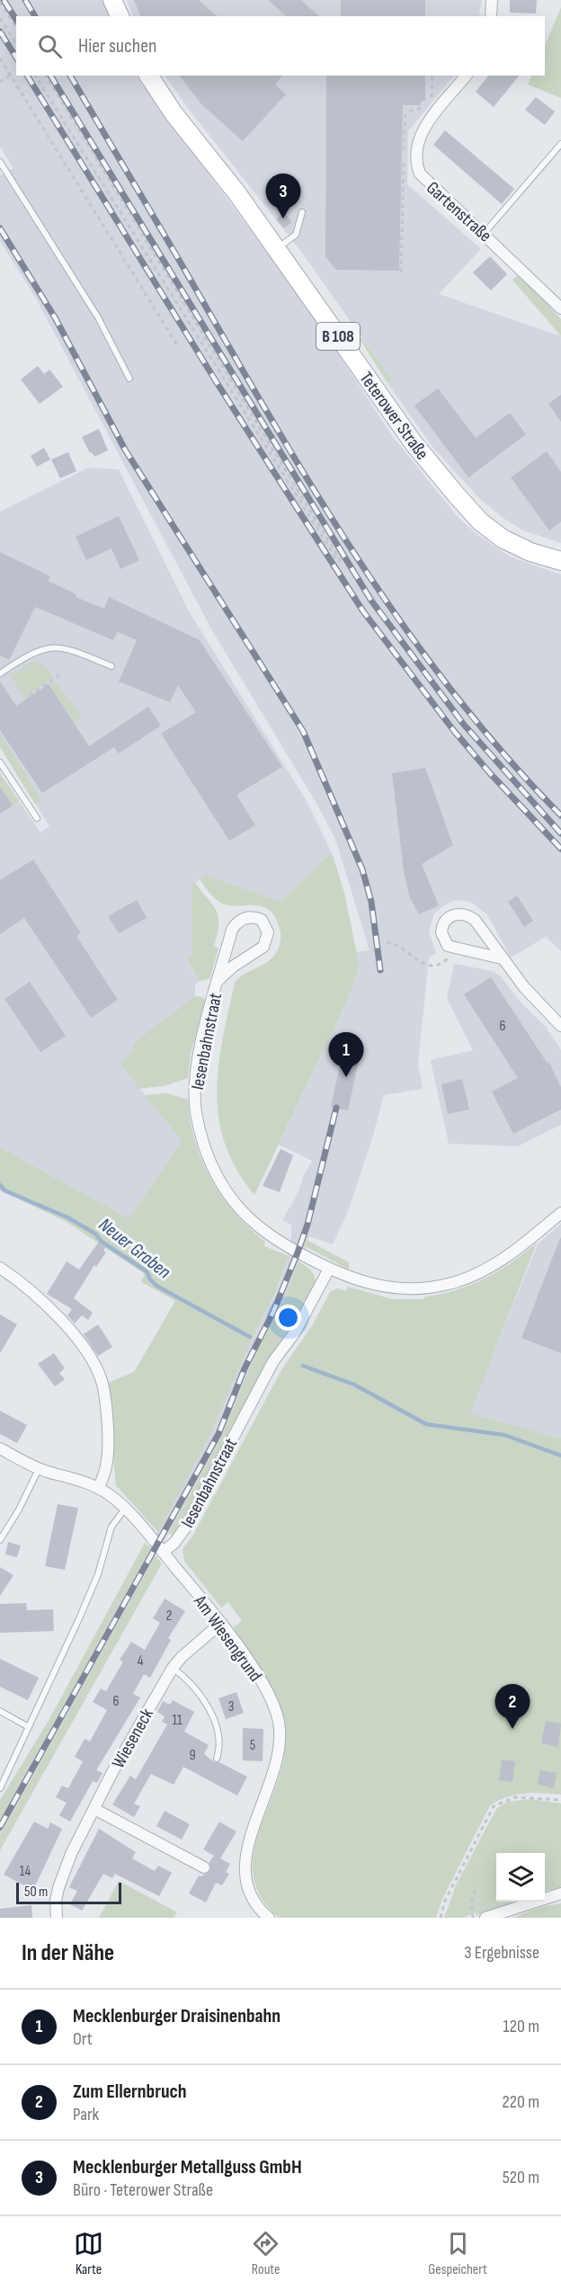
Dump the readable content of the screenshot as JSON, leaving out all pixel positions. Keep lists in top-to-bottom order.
{
  "streets": {
    "main road": ["B 108", "Teterower Straße"],
    "street": [
      "Gartenstraße",
      "Iesenbahnstraat",
      "Am Wiesengrund",
      "Wieseneck"
    ]
  },
  "crossings": [
    ["Iesenbahnstraat", "Am Wiesengrund"],
    ["Am Wiesengrund", "Wieseneck"]
  ],
  "water": ["Neuer Graben"],
  "house_numbers": [
    "6",
    "2",
    "4",
    "6",
    "3",
    "11",
    "5",
    "9",
    "14"
  ],
  "scale_bar": "50 m",
  "page": {
    "search": "Hier suchen",
    "pins": ["3", "1", "2"],
    "scale": "50 m",
    "heading": ["In der Nähe", "3 Ergebnisse"],
    "list": [
      {
        "mark": "1",
        "name": "Mecklenburger Draisinenbahn",
        "note": "Ort",
        "value": "120 m"
      },
      {
        "mark": "2",
        "name": "Zum Ellernbruch",
        "note": "Park",
        "value": "220 m"
      },
      {
        "mark": "3",
        "name": "Mecklenburger Metallguss GmbH",
        "note": "Büro · Teterower Straße",
        "value": "520 m"
      }
    ],
    "nav": ["Karte", "Route", "Gespeichert"]
  }
}
